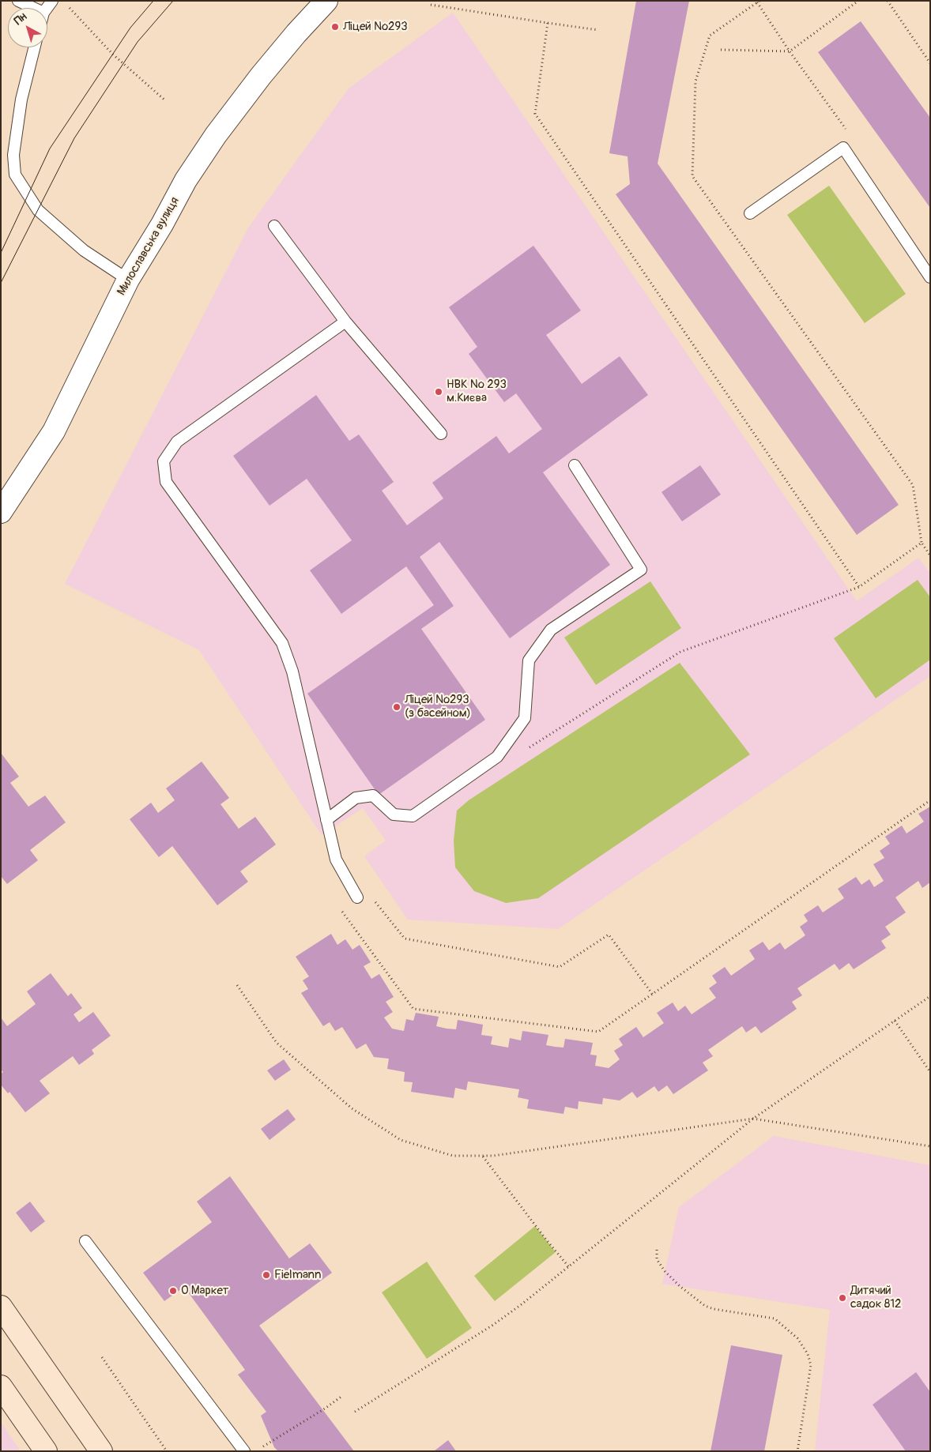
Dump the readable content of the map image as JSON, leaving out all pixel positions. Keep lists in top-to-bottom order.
{
  "streets": {
    "street": ["Милославська вулиця"]
  },
  "places": [
    "Ліцей №293",
    "НВК № 293 м.Києва",
    "Ліцей №293 (з басейном)",
    "Fielmann",
    "О Маркет",
    "Дитячий садок 812"
  ],
  "north": "top left"
}
